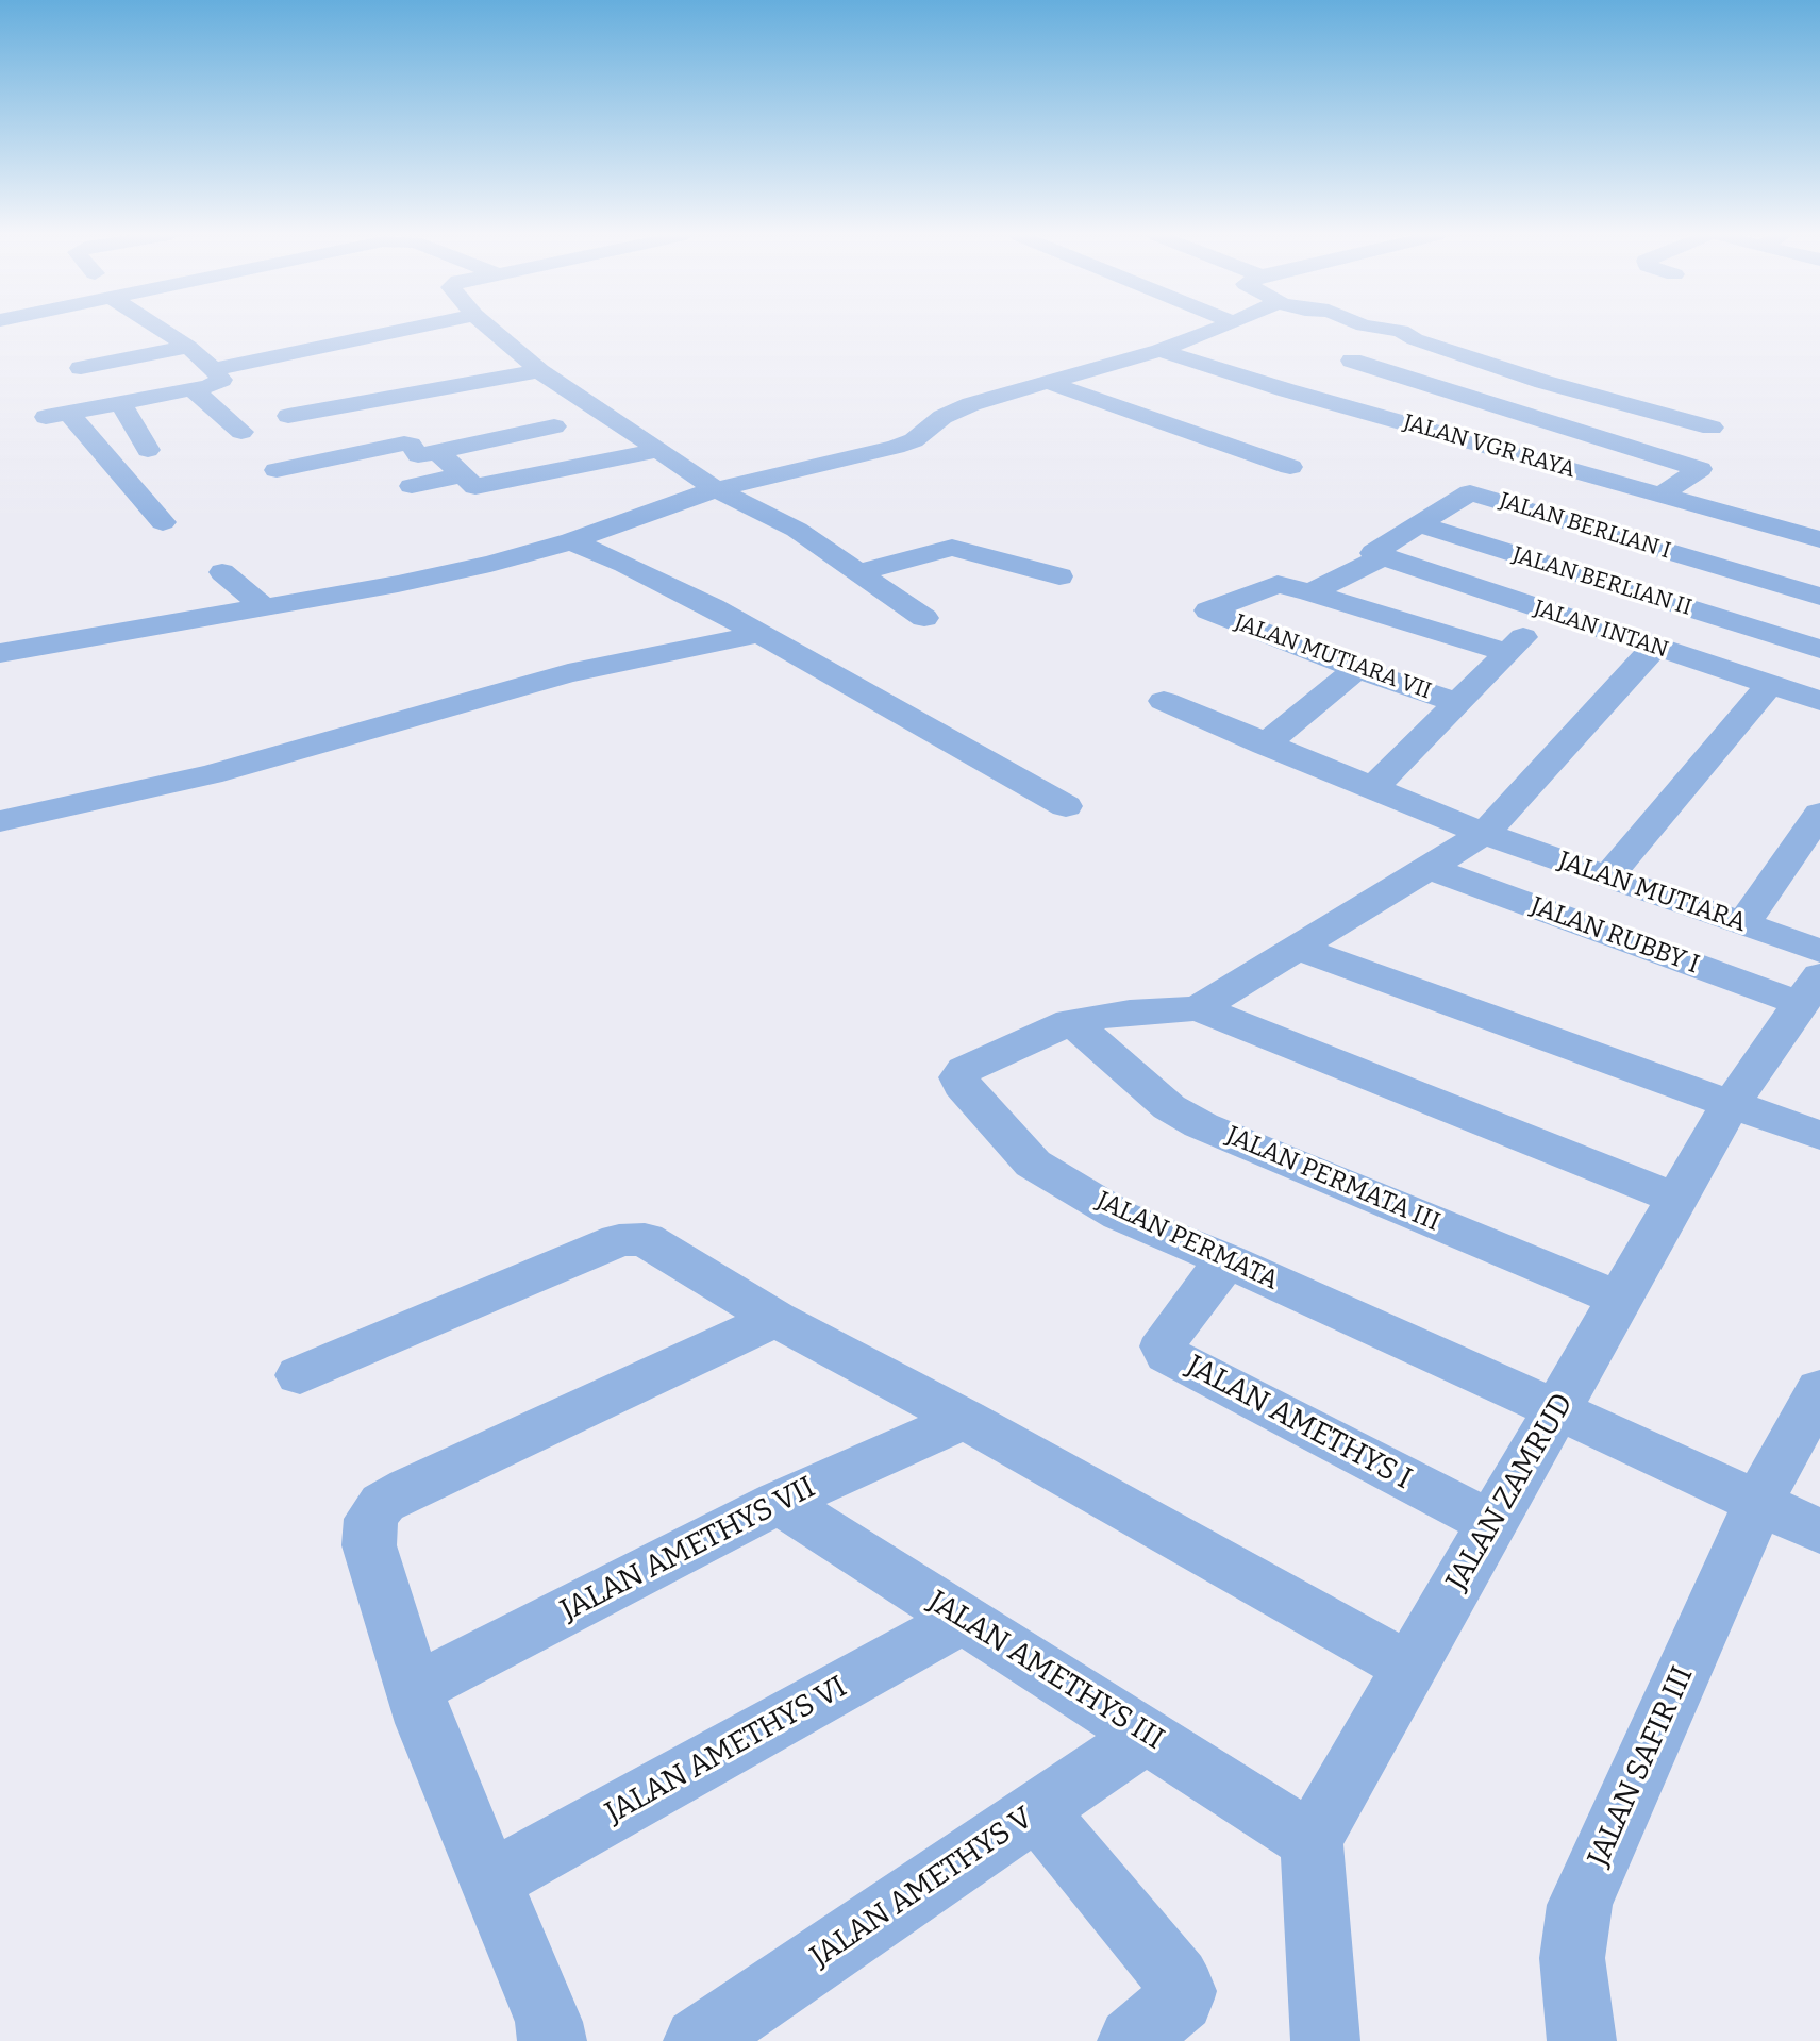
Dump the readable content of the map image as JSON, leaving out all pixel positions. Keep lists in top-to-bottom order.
{
  "streets": {
    "street": [
      "JALAN VGR RAYA",
      "JALAN BERLIAN I",
      "JALAN BERLIAN II",
      "JALAN INTAN",
      "JALAN MUTIARA VII",
      "JALAN MUTIARA",
      "JALAN RUBBY I",
      "JALAN PERMATA III",
      "JALAN PERMATA",
      "JALAN AMETHYS I",
      "JALAN ZAMRUD",
      "JALAN AMETHYS VII",
      "JALAN AMETHYS III",
      "JALAN AMETHYS VI",
      "JALAN SAFIR III",
      "JALAN AMETHYS V"
    ]
  },
  "crossings": [
    ["JALAN BERLIAN I", "JALAN BERLIAN II"],
    ["JALAN BERLIAN I", "JALAN INTAN"],
    ["JALAN INTAN", "JALAN PERMATA"],
    ["JALAN MUTIARA", "JALAN PERMATA"],
    ["JALAN RUBBY I", "JALAN PERMATA"],
    ["JALAN RUBBY I", "JALAN ZAMRUD"],
    ["JALAN PERMATA III", "JALAN PERMATA"],
    ["JALAN PERMATA III", "JALAN ZAMRUD"],
    ["JALAN PERMATA", "JALAN AMETHYS I"],
    ["JALAN PERMATA", "JALAN ZAMRUD"],
    ["JALAN PERMATA", "JALAN SAFIR III"],
    ["JALAN AMETHYS I", "JALAN ZAMRUD"],
    ["JALAN ZAMRUD", "JALAN AMETHYS III"],
    ["JALAN AMETHYS VII", "JALAN AMETHYS III"],
    ["JALAN AMETHYS III", "JALAN AMETHYS VI"],
    ["JALAN AMETHYS III", "JALAN AMETHYS V"]
  ]
}
